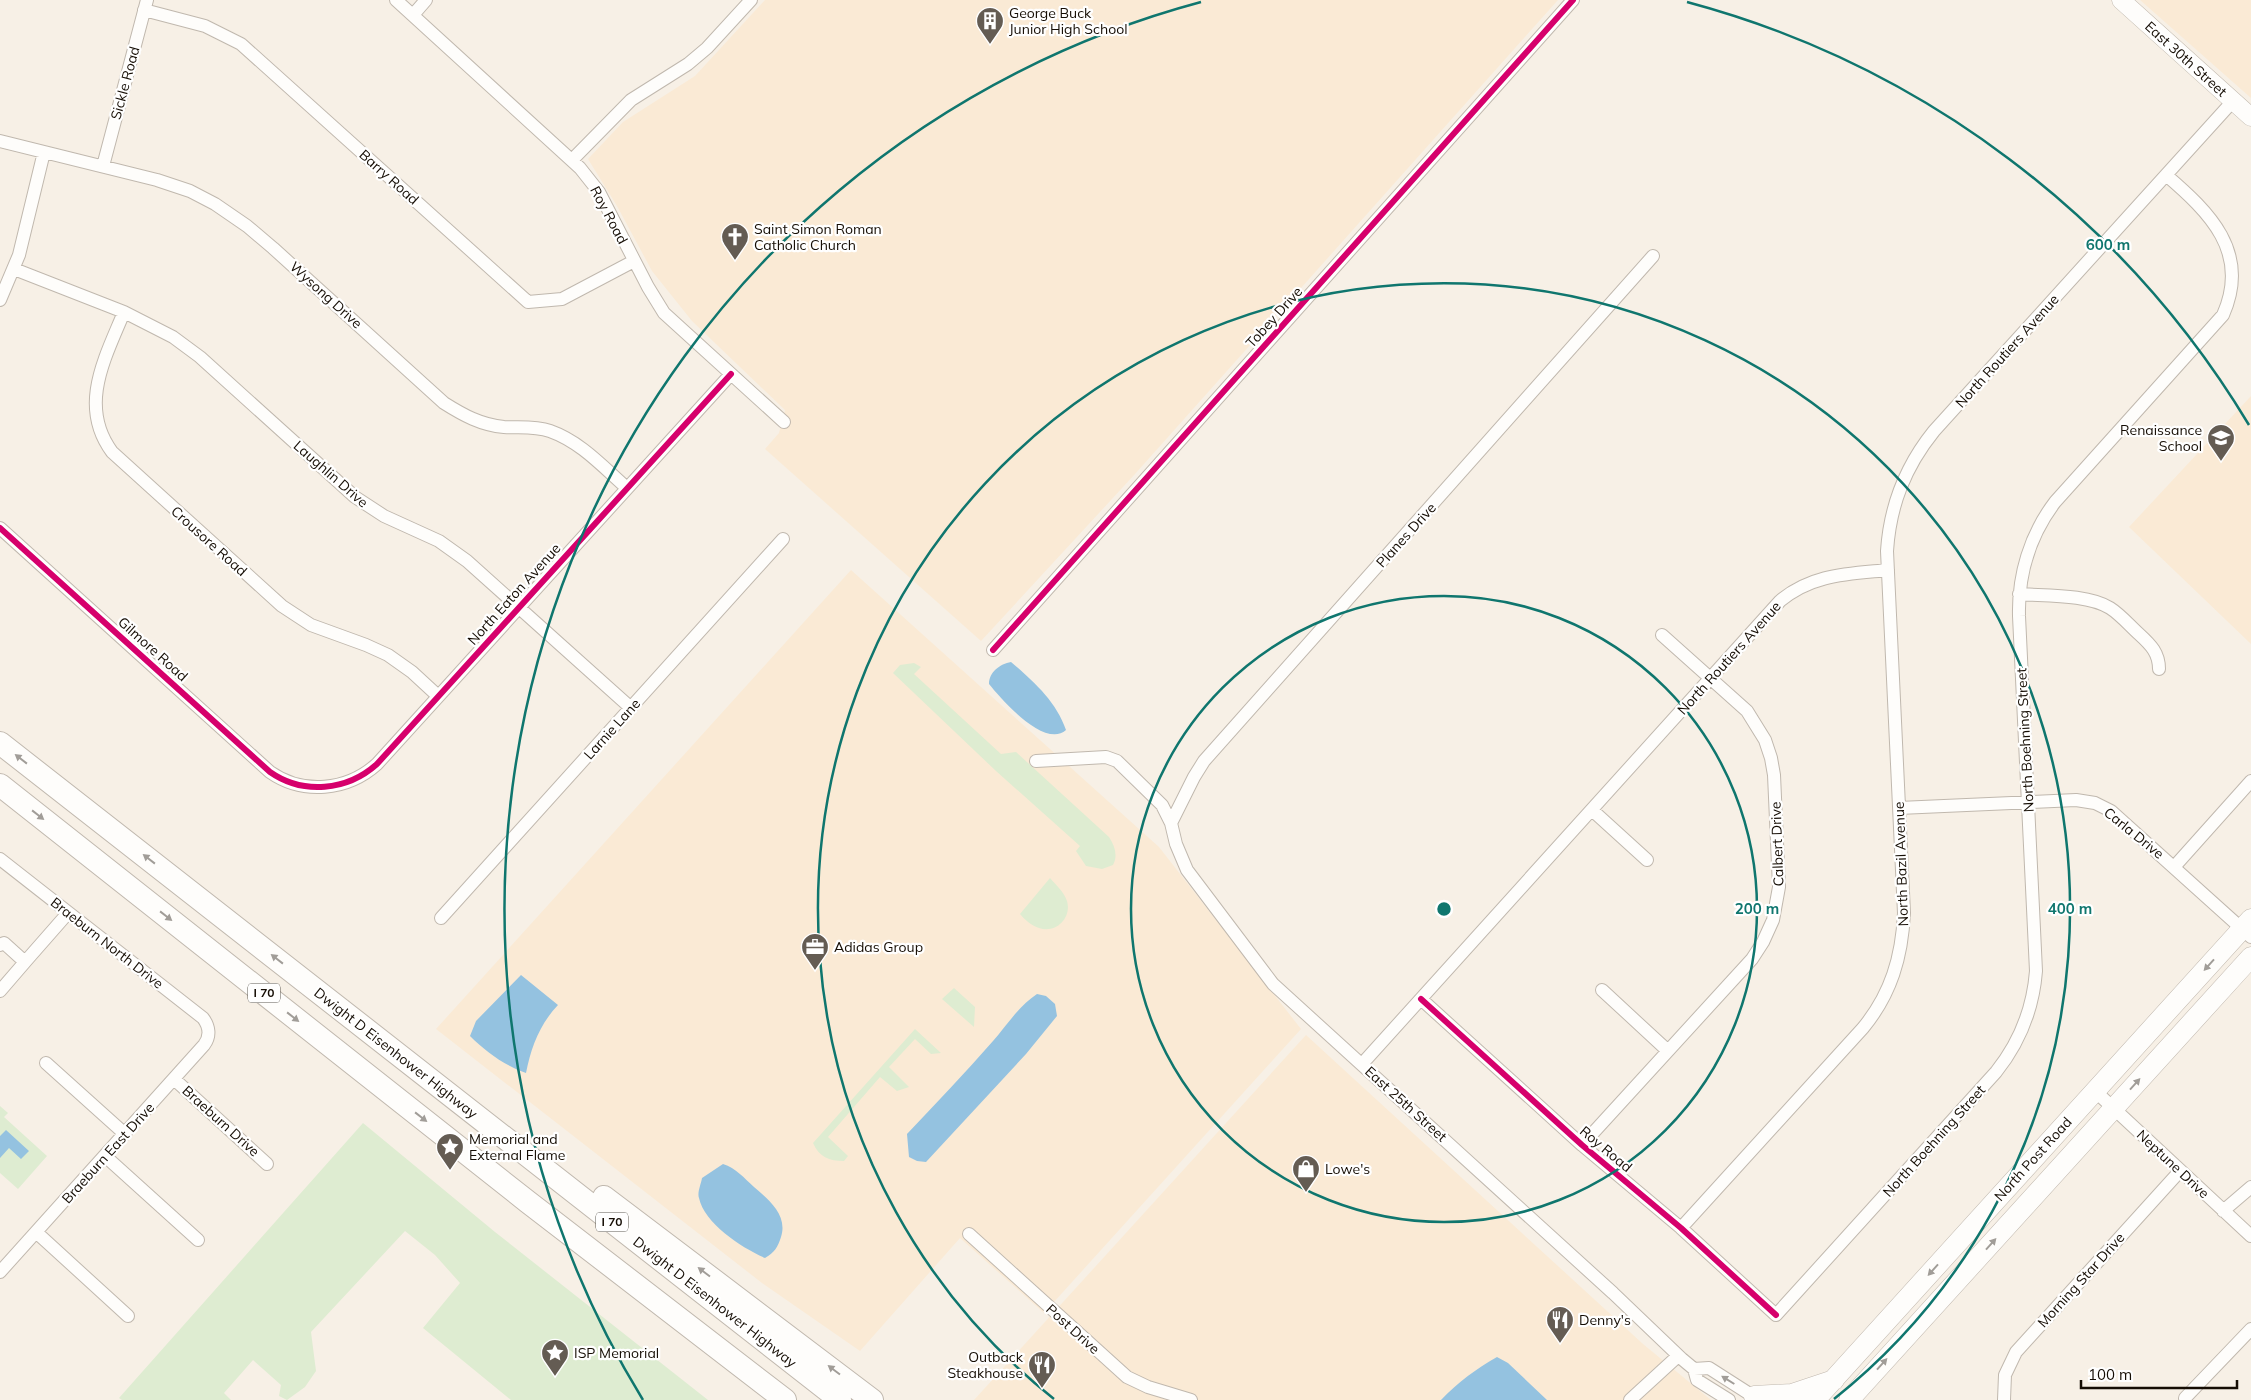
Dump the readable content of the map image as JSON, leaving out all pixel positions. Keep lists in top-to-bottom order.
{
  "streets": {
    "highway": ["I 70", "Dwight D Eisenhower Highway"],
    "main road": ["East 30th Street", "North Post Road"],
    "street": [
      "Sickle Road",
      "Barry Road",
      "Roy Road",
      "Wysong Drive",
      "Tobey Drive",
      "North Routiers Avenue",
      "Laughlin Drive",
      "Planes Drive",
      "Crousore Road",
      "North Eaton Avenue",
      "Gilmore Road",
      "Larnie Lane",
      "North Boehning Street",
      "Carla Drive",
      "Calbert Drive",
      "North Bazil Avenue",
      "Braeburn North Drive",
      "East 25th Street",
      "Braeburn Drive",
      "Braeburn East Drive",
      "Neptune Drive",
      "Morning Star Drive",
      "Post Drive"
    ]
  },
  "crossings": [
    ["East 30th Street", "North Routiers Avenue"],
    ["Sickle Road", "Barry Road"],
    ["Sickle Road", "Wysong Drive"],
    ["Barry Road", "Roy Road"],
    ["Roy Road", "North Routiers Avenue"],
    ["Roy Road", "North Eaton Avenue"],
    ["Roy Road", "North Boehning Street"],
    ["Roy Road", "Calbert Drive"],
    ["Roy Road", "North Bazil Avenue"],
    ["Wysong Drive", "North Eaton Avenue"],
    ["North Routiers Avenue", "North Boehning Street"],
    ["North Routiers Avenue", "Calbert Drive"],
    ["North Routiers Avenue", "North Bazil Avenue"],
    ["North Routiers Avenue", "East 25th Street"],
    ["Laughlin Drive", "Crousore Road"],
    ["Laughlin Drive", "North Eaton Avenue"],
    ["Laughlin Drive", "Larnie Lane"],
    ["Planes Drive", "East 25th Street"],
    ["Crousore Road", "North Eaton Avenue"],
    ["North Eaton Avenue", "Gilmore Road"],
    ["North Boehning Street", "Carla Drive"],
    ["Carla Drive", "North Bazil Avenue"],
    ["Carla Drive", "North Post Road"],
    ["Braeburn North Drive", "Braeburn East Drive"],
    ["Braeburn Drive", "Braeburn East Drive"],
    ["North Post Road", "Neptune Drive"],
    ["Neptune Drive", "Morning Star Drive"]
  ],
  "places": {
    "building": ["George Buck Junior High School"],
    "church": ["Saint Simon Roman Catholic Church"],
    "school or university": ["Renaissance School"],
    "office": ["Adidas Group"],
    "place": ["Memorial and External Flame", "ISP Memorial"],
    "shop": ["Lowe's"],
    "restaurant": ["Denny's", "Outback Steakhouse"]
  },
  "scale_bar": "100 m",
  "rings": ["600 m", "200 m", "400 m"]
}
